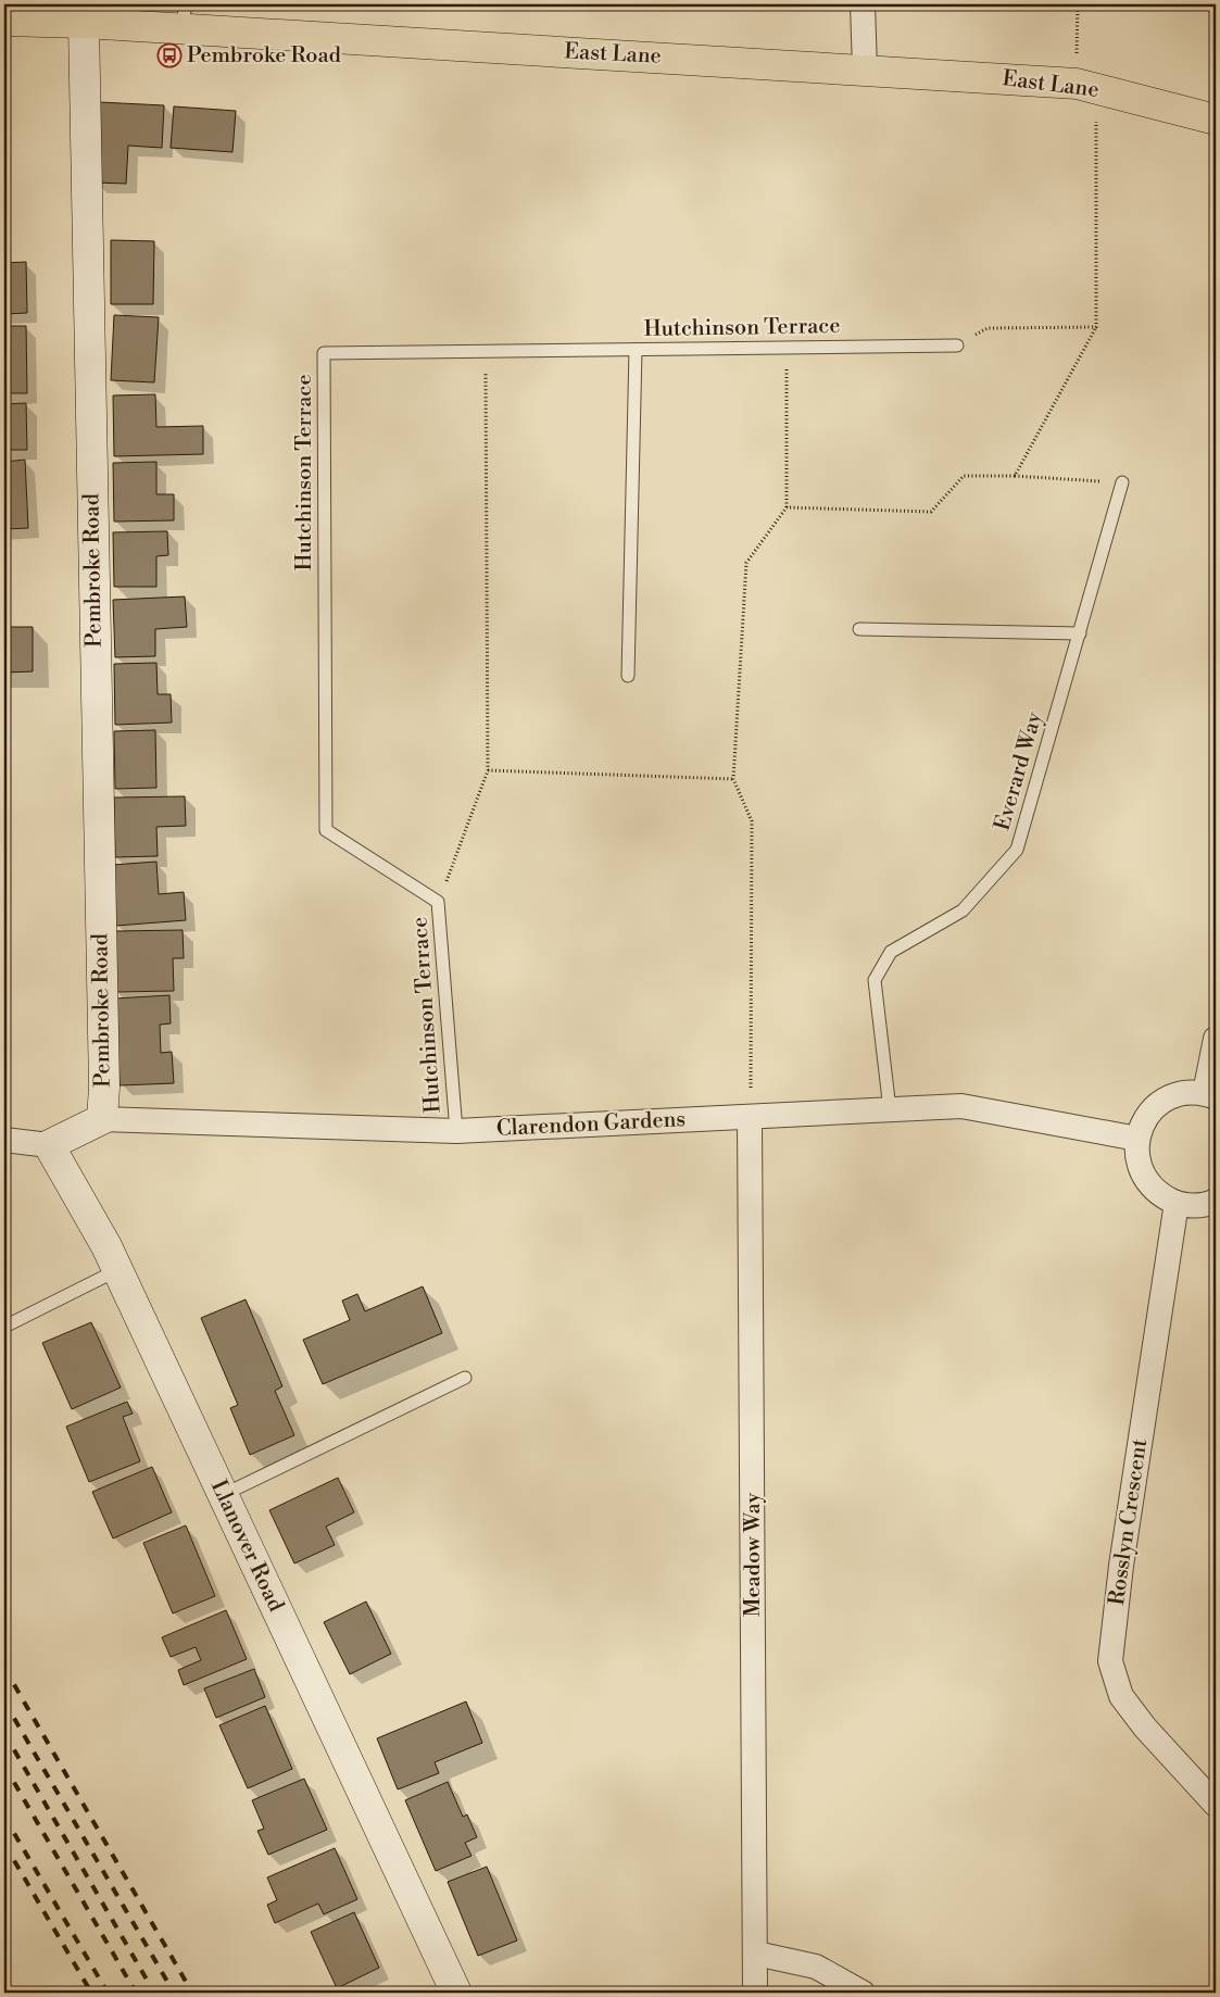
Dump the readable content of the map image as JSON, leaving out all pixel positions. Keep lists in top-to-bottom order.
{
  "streets": {
    "main road": ["East Lane"],
    "street": [
      "Pembroke Road",
      "Clarendon Gardens",
      "Rosslyn Crescent",
      "Llanover Road",
      "Meadow Way"
    ],
    "lane": ["Hutchinson Terrace", "Everard Way"]
  },
  "crossings": [
    ["East Lane", "Pembroke Road"],
    ["Hutchinson Terrace", "Clarendon Gardens"],
    ["Pembroke Road", "Clarendon Gardens"],
    ["Everard Way", "Clarendon Gardens"],
    ["Clarendon Gardens", "Llanover Road"],
    ["Clarendon Gardens", "Meadow Way"]
  ],
  "places": {
    "bus stop": ["Pembroke Road"]
  }
}
